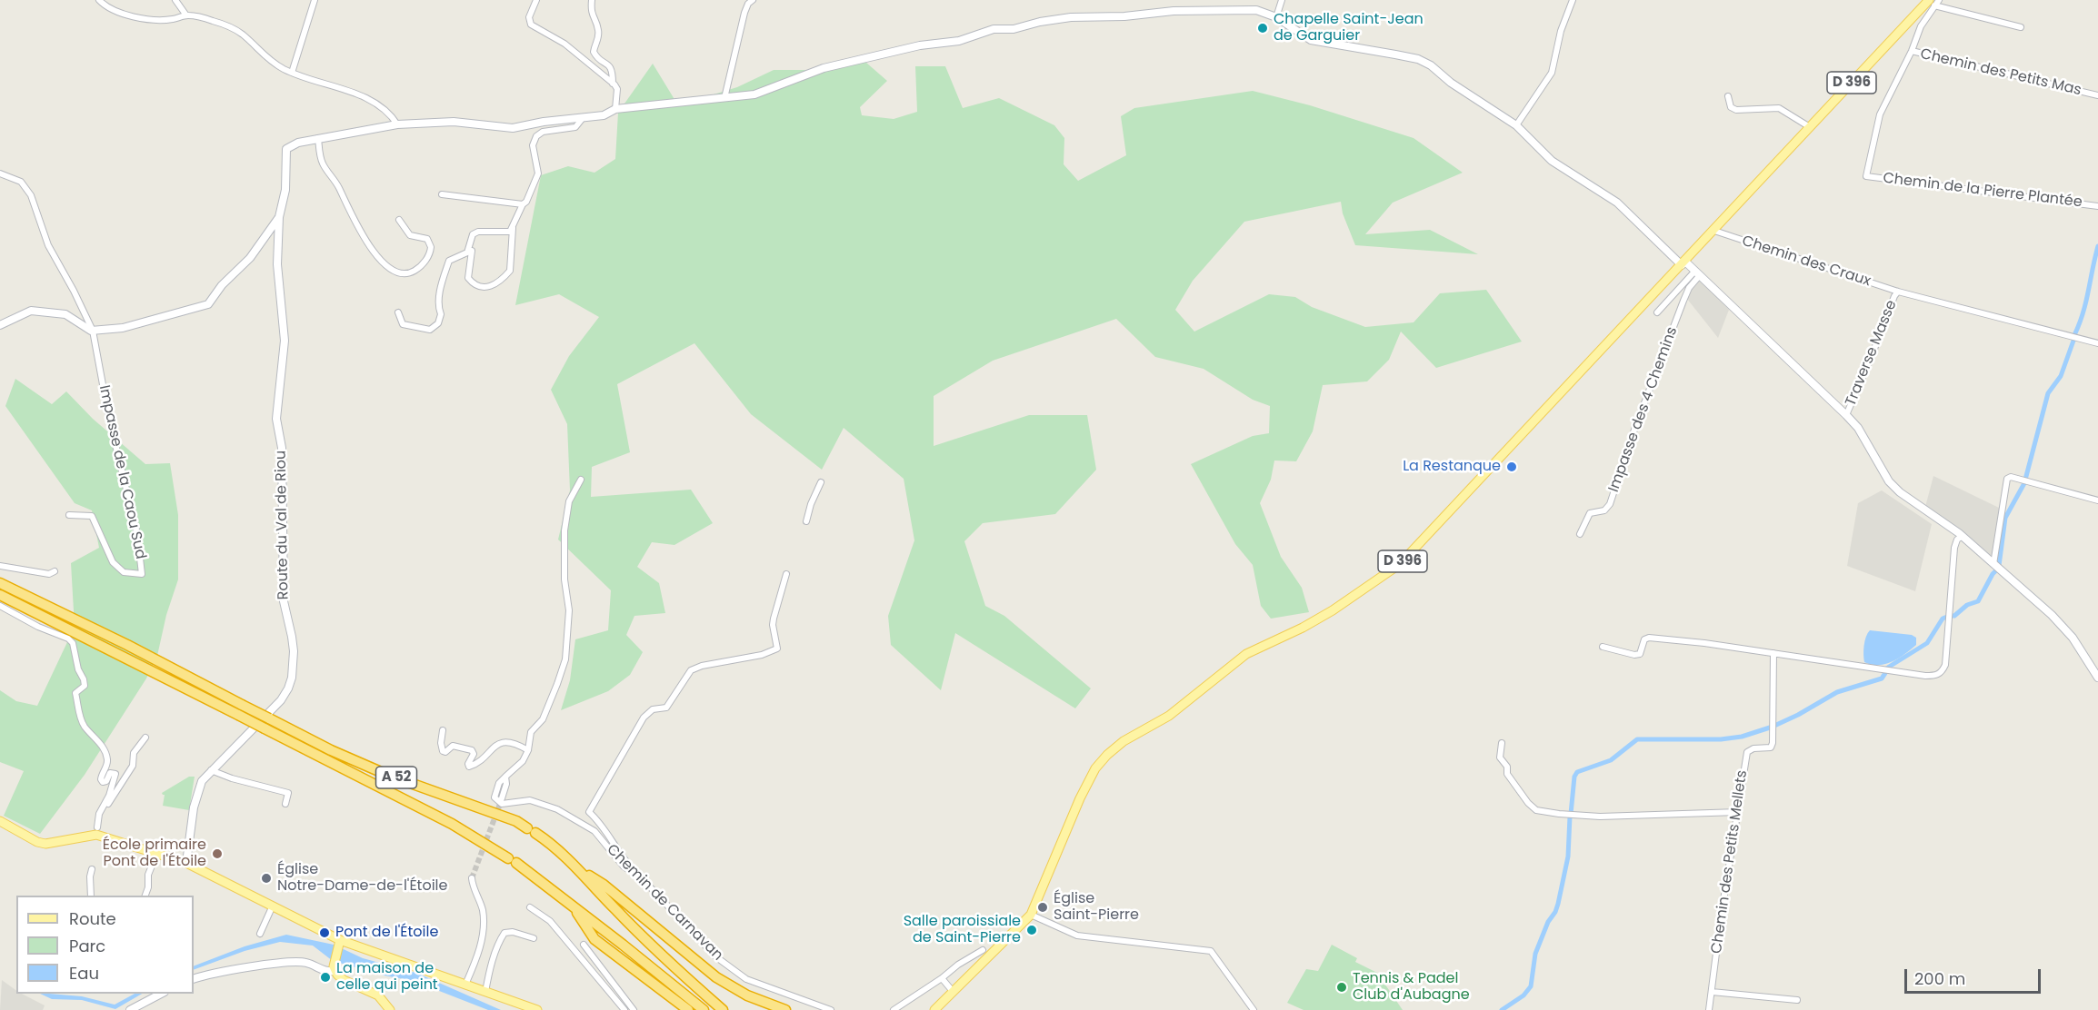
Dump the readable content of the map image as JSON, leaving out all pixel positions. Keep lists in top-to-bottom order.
{
  "streets": {
    "highway": ["A 52"],
    "main road": ["D 396"],
    "street": [
      "Chemin des Petits Mas",
      "Chemin de la Pierre Plantée",
      "Chemin des Craux",
      "Traverse Masse",
      "Impasse des 4 Chemins",
      "Impasse de la Caou Sud",
      "Route du Val de Riou",
      "Chemin des Petits Mellets",
      "Chemin de Carnavan"
    ]
  },
  "crossings": [
    ["Chemin des Petits Mas", "Chemin de la Pierre Plantée"],
    ["D 396", "Chemin des Craux"],
    ["Chemin des Craux", "Traverse Masse"]
  ],
  "places": [
    "Chapelle Saint-Jean de Garguier",
    "La Restanque",
    "École primaire Pont de l'Étoile",
    "Église Notre-Dame-de-l'Étoile",
    "Église Saint-Pierre",
    "Salle paroissiale de Saint-Pierre",
    "Pont de l'Étoile",
    "La maison de celle qui peint",
    "Tennis & Padel Club d'Aubagne"
  ],
  "legend": ["Route", "Parc", "Eau"],
  "scale_bar": "200 m"
}
